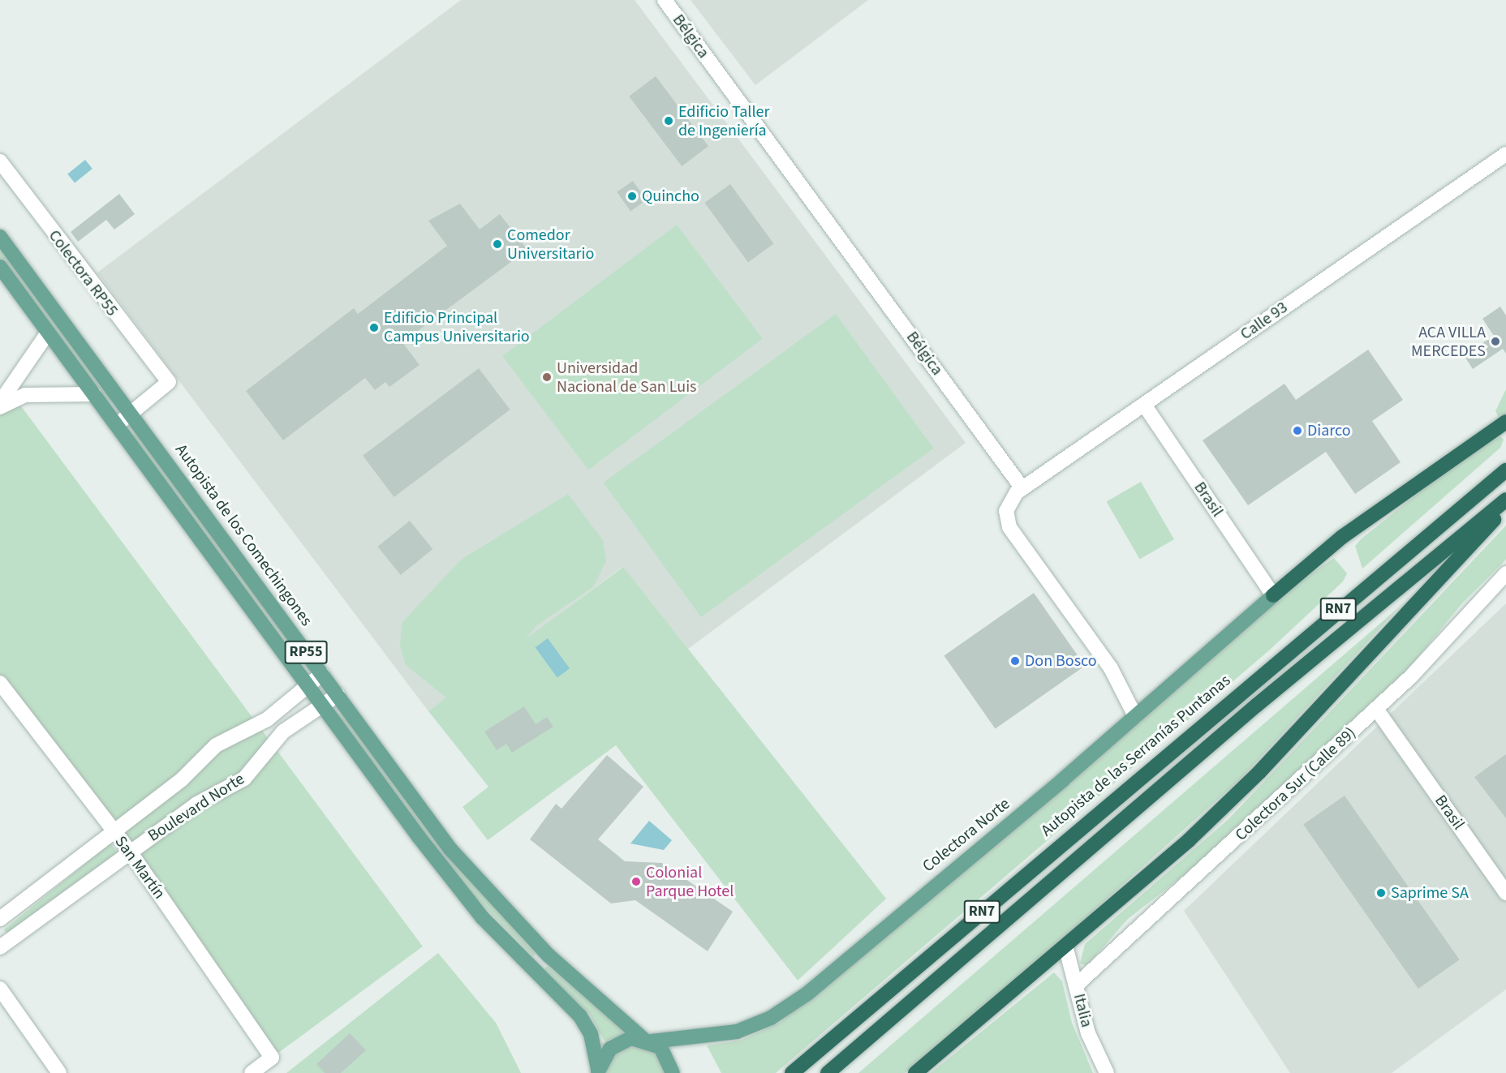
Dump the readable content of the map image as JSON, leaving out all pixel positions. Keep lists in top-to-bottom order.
{
  "streets": {
    "highway": ["RN7", "Autopista de las Serranías Puntanas"],
    "main road": ["Autopista de los Comechingones", "RP55", "Colectora Norte"],
    "street": [
      "Bélgica",
      "Colectora RP55",
      "Calle 93",
      "Brasil",
      "Colectora Sur (Calle 89)",
      "Boulevard Norte",
      "San Martín",
      "Italia"
    ]
  },
  "crossings": [
    ["Bélgica", "Calle 93"],
    ["Colectora RP55", "Autopista de los Comechingones"],
    ["Calle 93", "Brasil"],
    ["Brasil", "Colectora Sur (Calle 89)"],
    ["Brasil", "Colectora Norte"],
    ["Autopista de los Comechingones", "RP55"],
    ["Autopista de los Comechingones", "Boulevard Norte"],
    ["Autopista de los Comechingones", "Colectora Norte"],
    ["RP55", "Boulevard Norte"],
    ["RP55", "Colectora Norte"],
    ["Colectora Sur (Calle 89)", "Italia"],
    ["Boulevard Norte", "San Martín"]
  ],
  "places": [
    "Edificio Taller de Ingeniería",
    "Quincho",
    "Comedor Universitario",
    "Edificio Principal Campus Universitario",
    "ACA VILLA MERCEDES",
    "Universidad Nacional de San Luis",
    "Diarco",
    "Don Bosco",
    "Colonial Parque Hotel",
    "Saprime SA"
  ]
}
